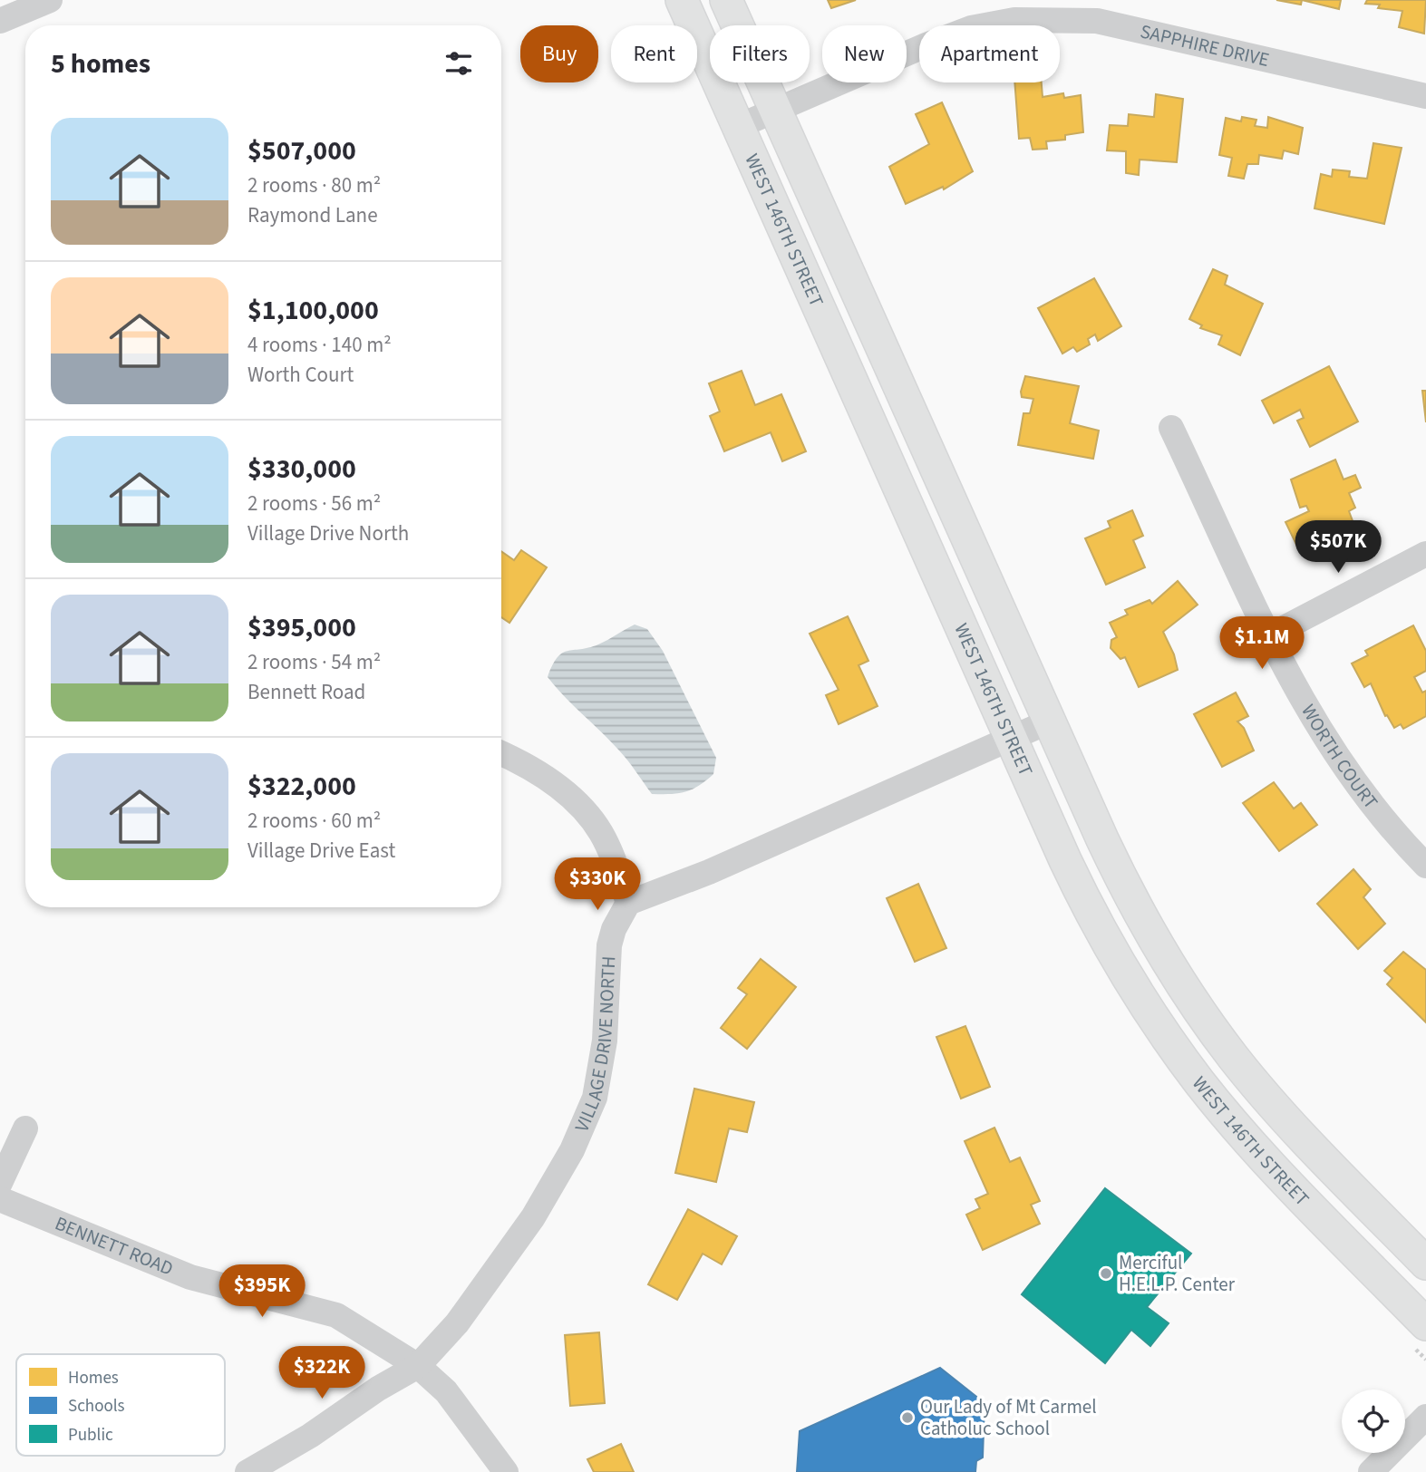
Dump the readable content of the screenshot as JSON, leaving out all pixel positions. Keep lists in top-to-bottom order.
{
  "streets": {
    "main road": ["WEST 146TH STREET"],
    "street": [
      "SAPPHIRE DRIVE",
      "WORTH COURT",
      "VILLAGE DRIVE NORTH",
      "BENNETT ROAD"
    ]
  },
  "crossings": [
    ["SAPPHIRE DRIVE", "WEST 146TH STREET"],
    ["VILLAGE DRIVE NORTH", "BENNETT ROAD"]
  ],
  "places": ["Merciful H.E.L.P. Center", "Our Lady of Mt Carmel Catholuc School"],
  "legend": ["Homes", "Schools", "Public"],
  "page": {
    "chip": [
      "Buy",
      "Rent",
      "Filters",
      "New",
      "Apartment"
    ],
    "heading": "5 homes",
    "list": [
      {
        "name": "$507,000",
        "note": "2 rooms · 80 m² · Raymond Lane"
      },
      {
        "name": "$1,100,000",
        "note": "4 rooms · 140 m² · Worth Court"
      },
      {
        "name": "$330,000",
        "note": "2 rooms · 56 m² · Village Drive North"
      },
      {
        "name": "$395,000",
        "note": "2 rooms · 54 m² · Bennett Road"
      },
      {
        "name": "$322,000",
        "note": "2 rooms · 60 m² · Village Drive East"
      }
    ],
    "price": [
      "$507K",
      "$1.1M",
      "$330K",
      "$395K",
      "$322K"
    ]
  }
}
